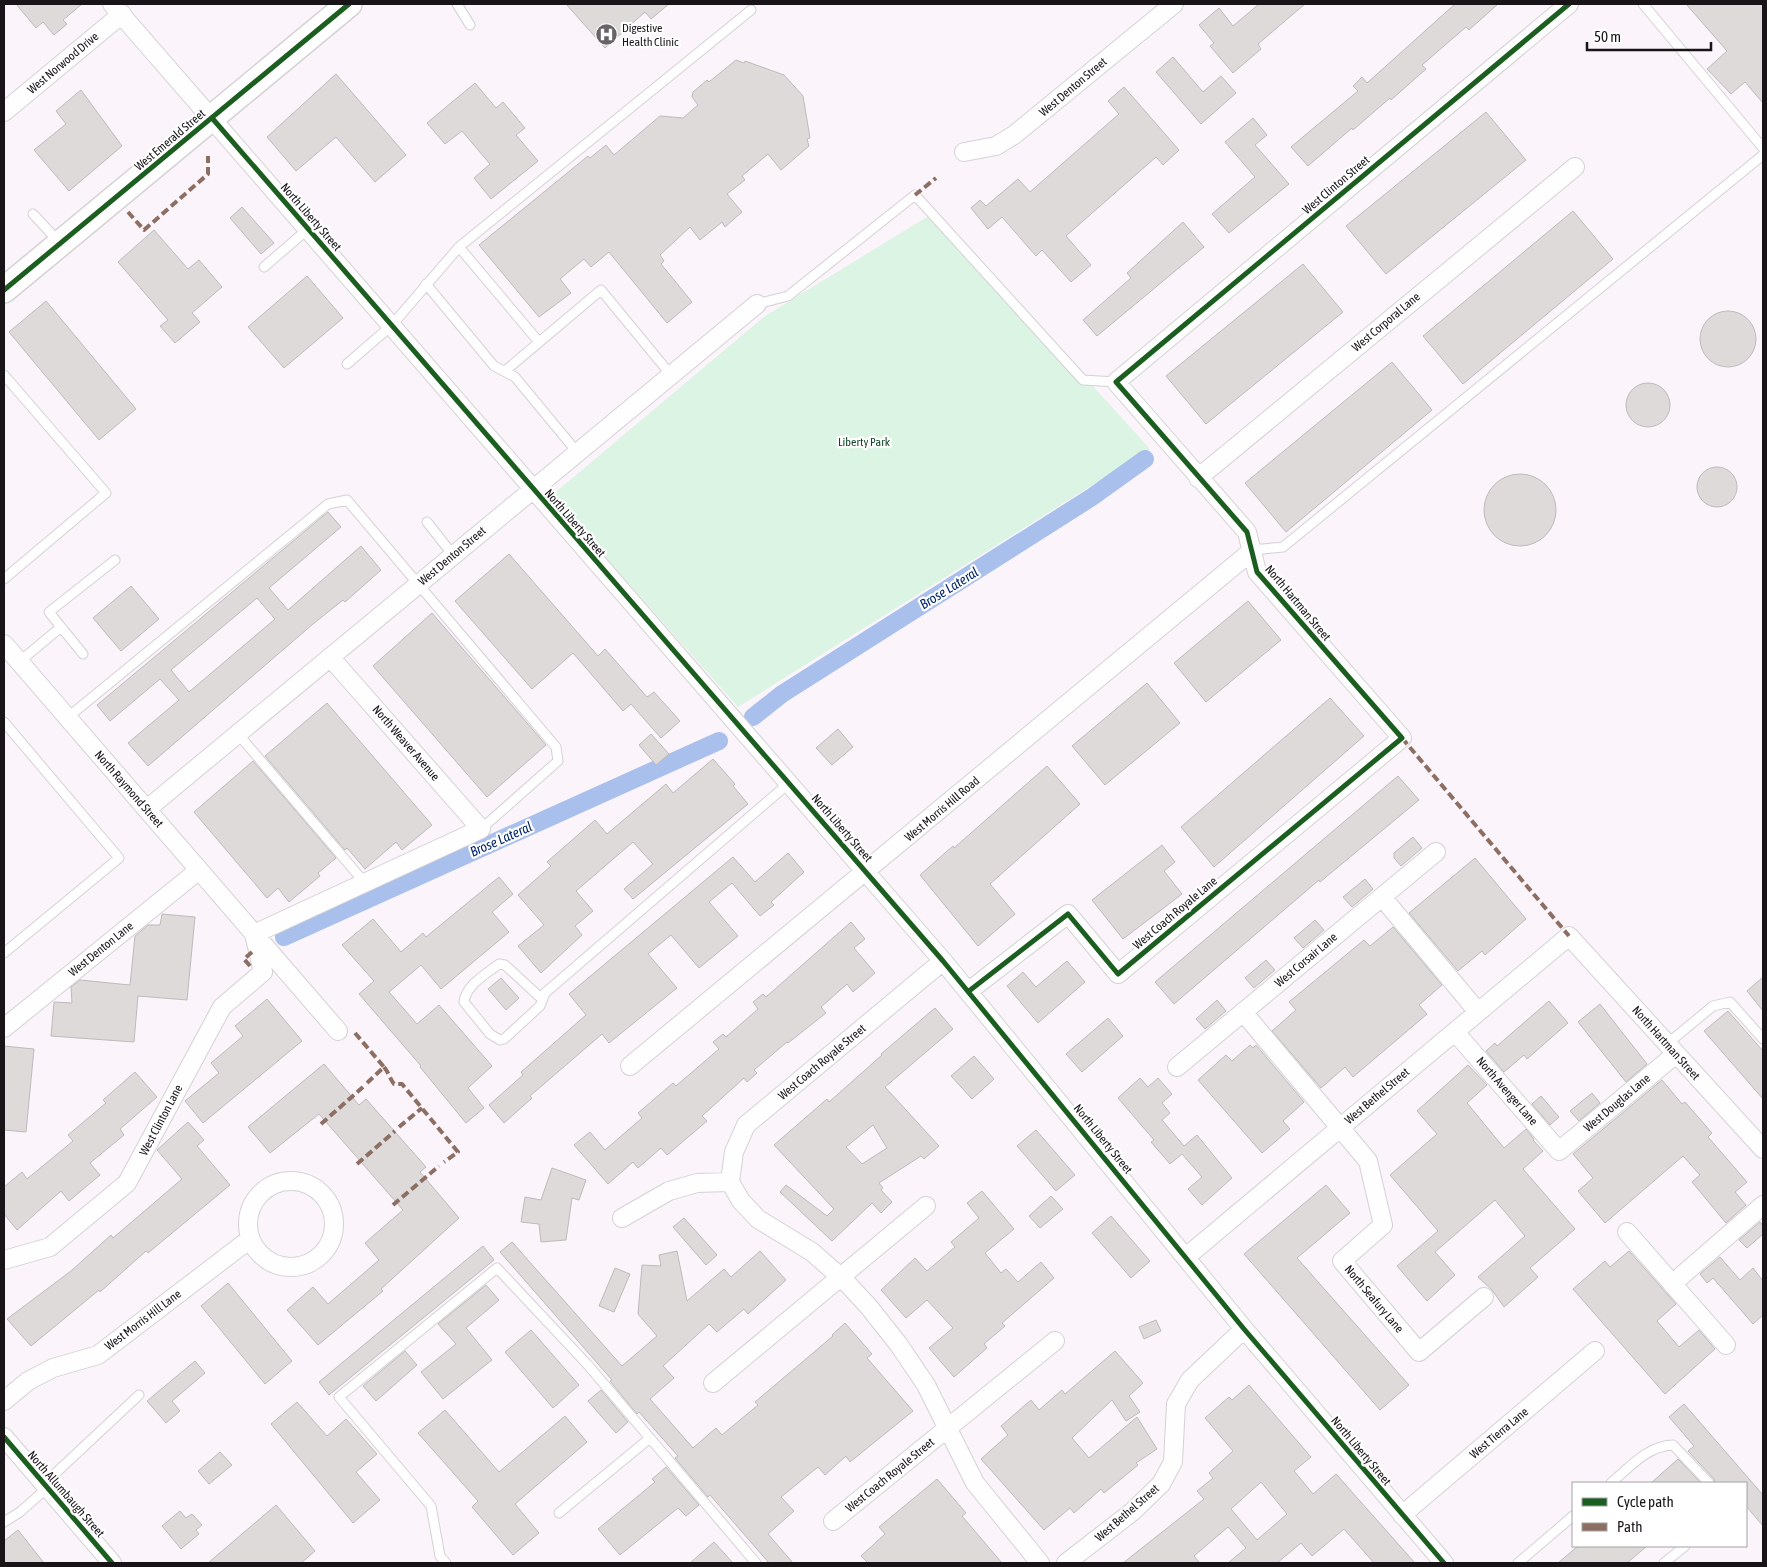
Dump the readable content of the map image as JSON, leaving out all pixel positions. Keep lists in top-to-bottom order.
{
  "streets": {
    "main road": ["West Emerald Street"],
    "street": [
      "West Norwood Drive",
      "West Denton Street",
      "West Clinton Street",
      "North Liberty Street",
      "West Corporal Lane",
      "North Hartman Street",
      "North Weaver Avenue",
      "North Raymond Street",
      "West Morris Hill Road",
      "West Coach Royale Lane",
      "West Denton Lane",
      "West Corsair Lane",
      "West Coach Royale Street",
      "North Avenger Lane",
      "West Bethel Street",
      "West Douglas Lane",
      "West Clinton Lane",
      "North Seafury Lane",
      "West Morris Hill Lane",
      "West Tierra Lane",
      "North Allumbaugh Street"
    ]
  },
  "crossings": [
    ["West Norwood Drive", "North Liberty Street"],
    ["West Denton Street", "North Liberty Street"],
    ["West Denton Street", "North Weaver Avenue"],
    ["West Denton Street", "North Raymond Street"],
    ["West Emerald Street", "North Liberty Street"],
    ["West Clinton Street", "North Hartman Street"],
    ["North Liberty Street", "West Morris Hill Road"],
    ["North Liberty Street", "West Coach Royale Lane"],
    ["North Liberty Street", "West Coach Royale Street"],
    ["North Liberty Street", "West Bethel Street"],
    ["North Liberty Street", "West Tierra Lane"],
    ["West Corporal Lane", "North Hartman Street"],
    ["North Hartman Street", "West Morris Hill Road"],
    ["North Hartman Street", "West Coach Royale Lane"],
    ["North Hartman Street", "West Bethel Street"],
    ["North Hartman Street", "West Douglas Lane"],
    ["North Raymond Street", "West Denton Lane"],
    ["North Raymond Street", "West Clinton Lane"],
    ["West Corsair Lane", "North Seafury Lane"],
    ["North Avenger Lane", "West Bethel Street"],
    ["North Avenger Lane", "West Douglas Lane"],
    ["West Bethel Street", "North Seafury Lane"]
  ],
  "water": ["Brose Lateral"],
  "parks": ["Liberty Park"],
  "places": {
    "hospital": ["Digestive Health Clinic"]
  },
  "legend": ["Cycle path", "Path"],
  "scale_bar": "50 m"
}
